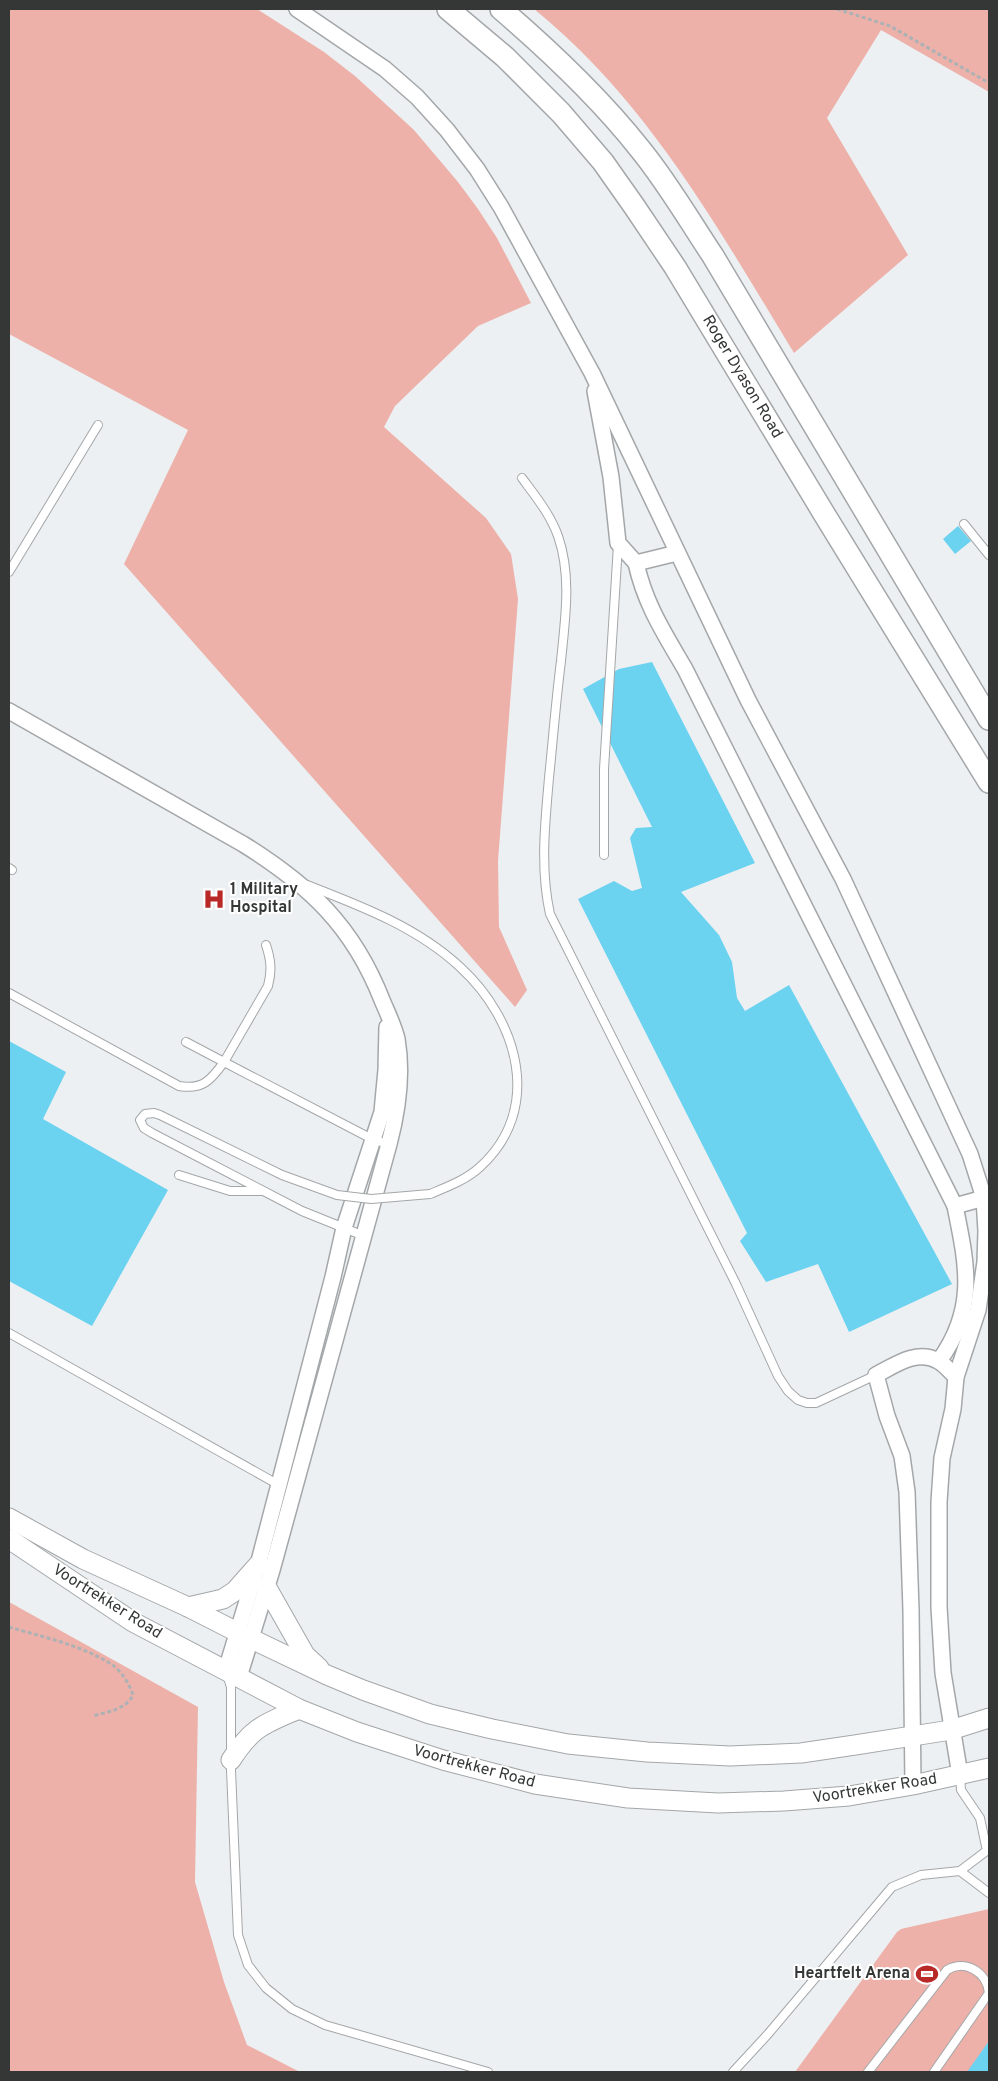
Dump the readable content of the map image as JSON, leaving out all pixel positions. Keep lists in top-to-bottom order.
{
  "streets": {
    "main road": ["Roger Dyason Road"],
    "street": ["Voortrekker Road"]
  },
  "places": {
    "hospital": ["1 Military Hospital"],
    "sports": ["Heartfelt Arena"]
  }
}
